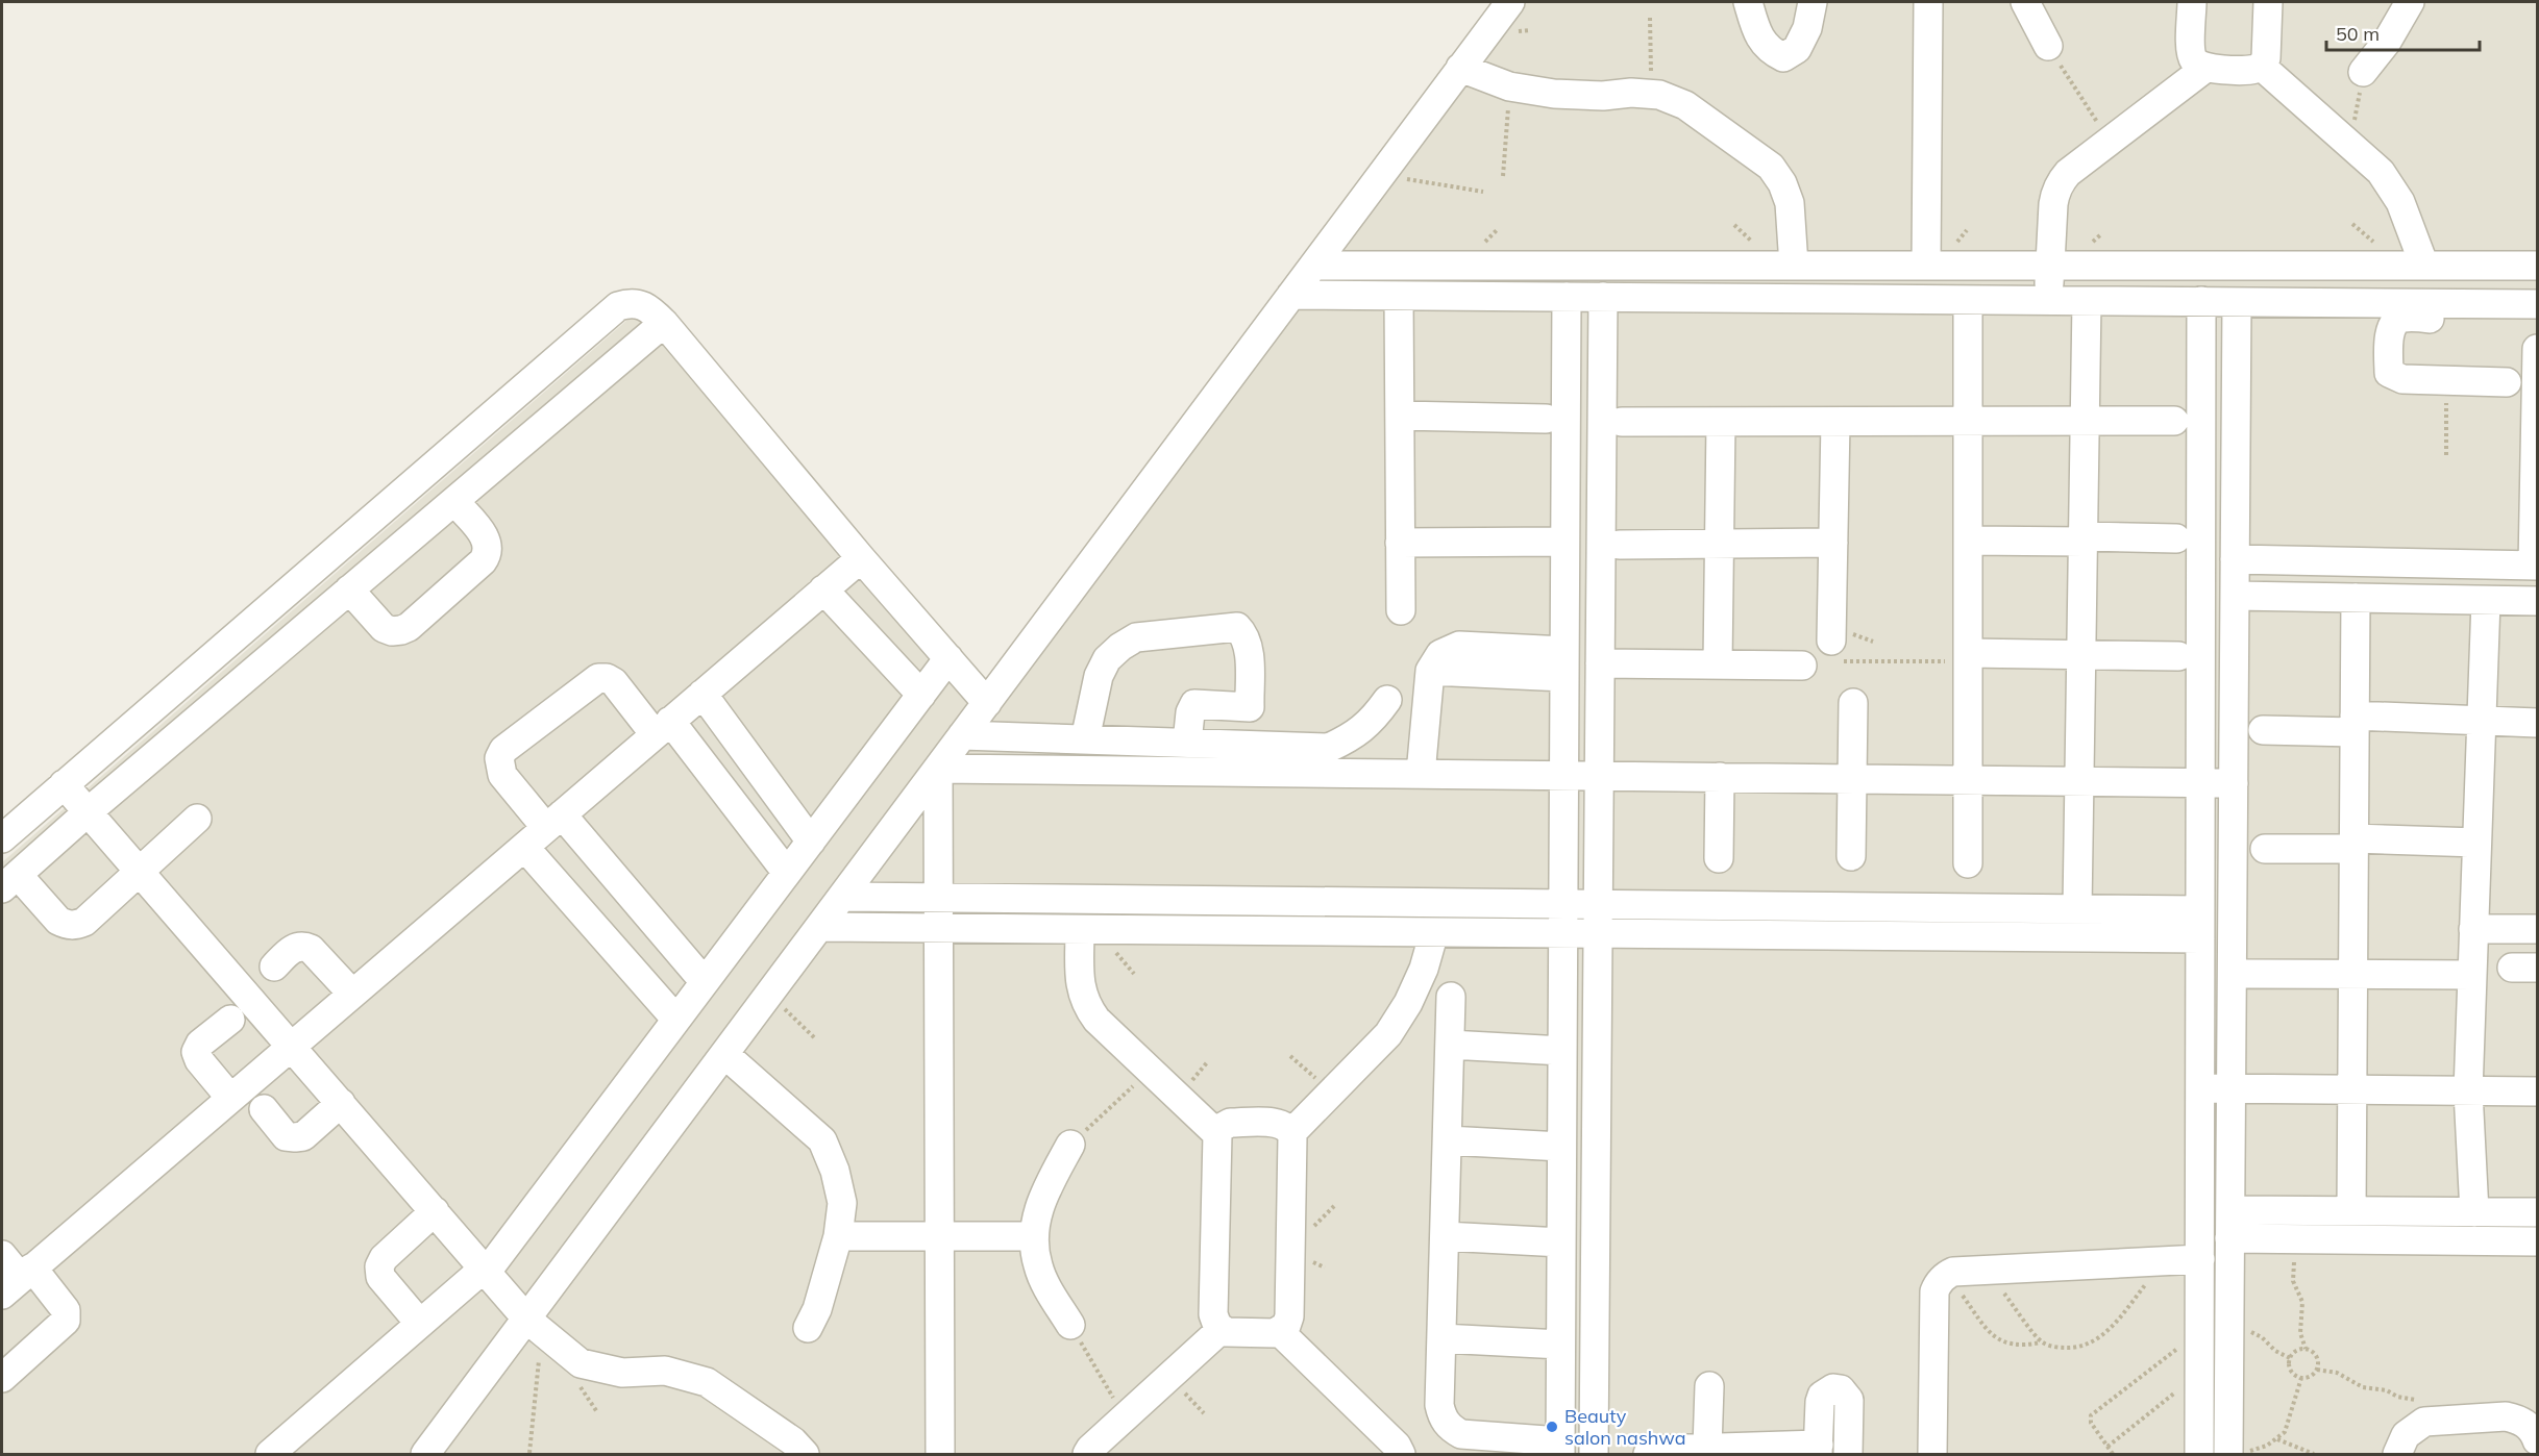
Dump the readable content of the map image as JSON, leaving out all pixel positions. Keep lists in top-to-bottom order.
{
  "places": ["Beauty salon nashwa"],
  "scale_bar": "50 m"
}
